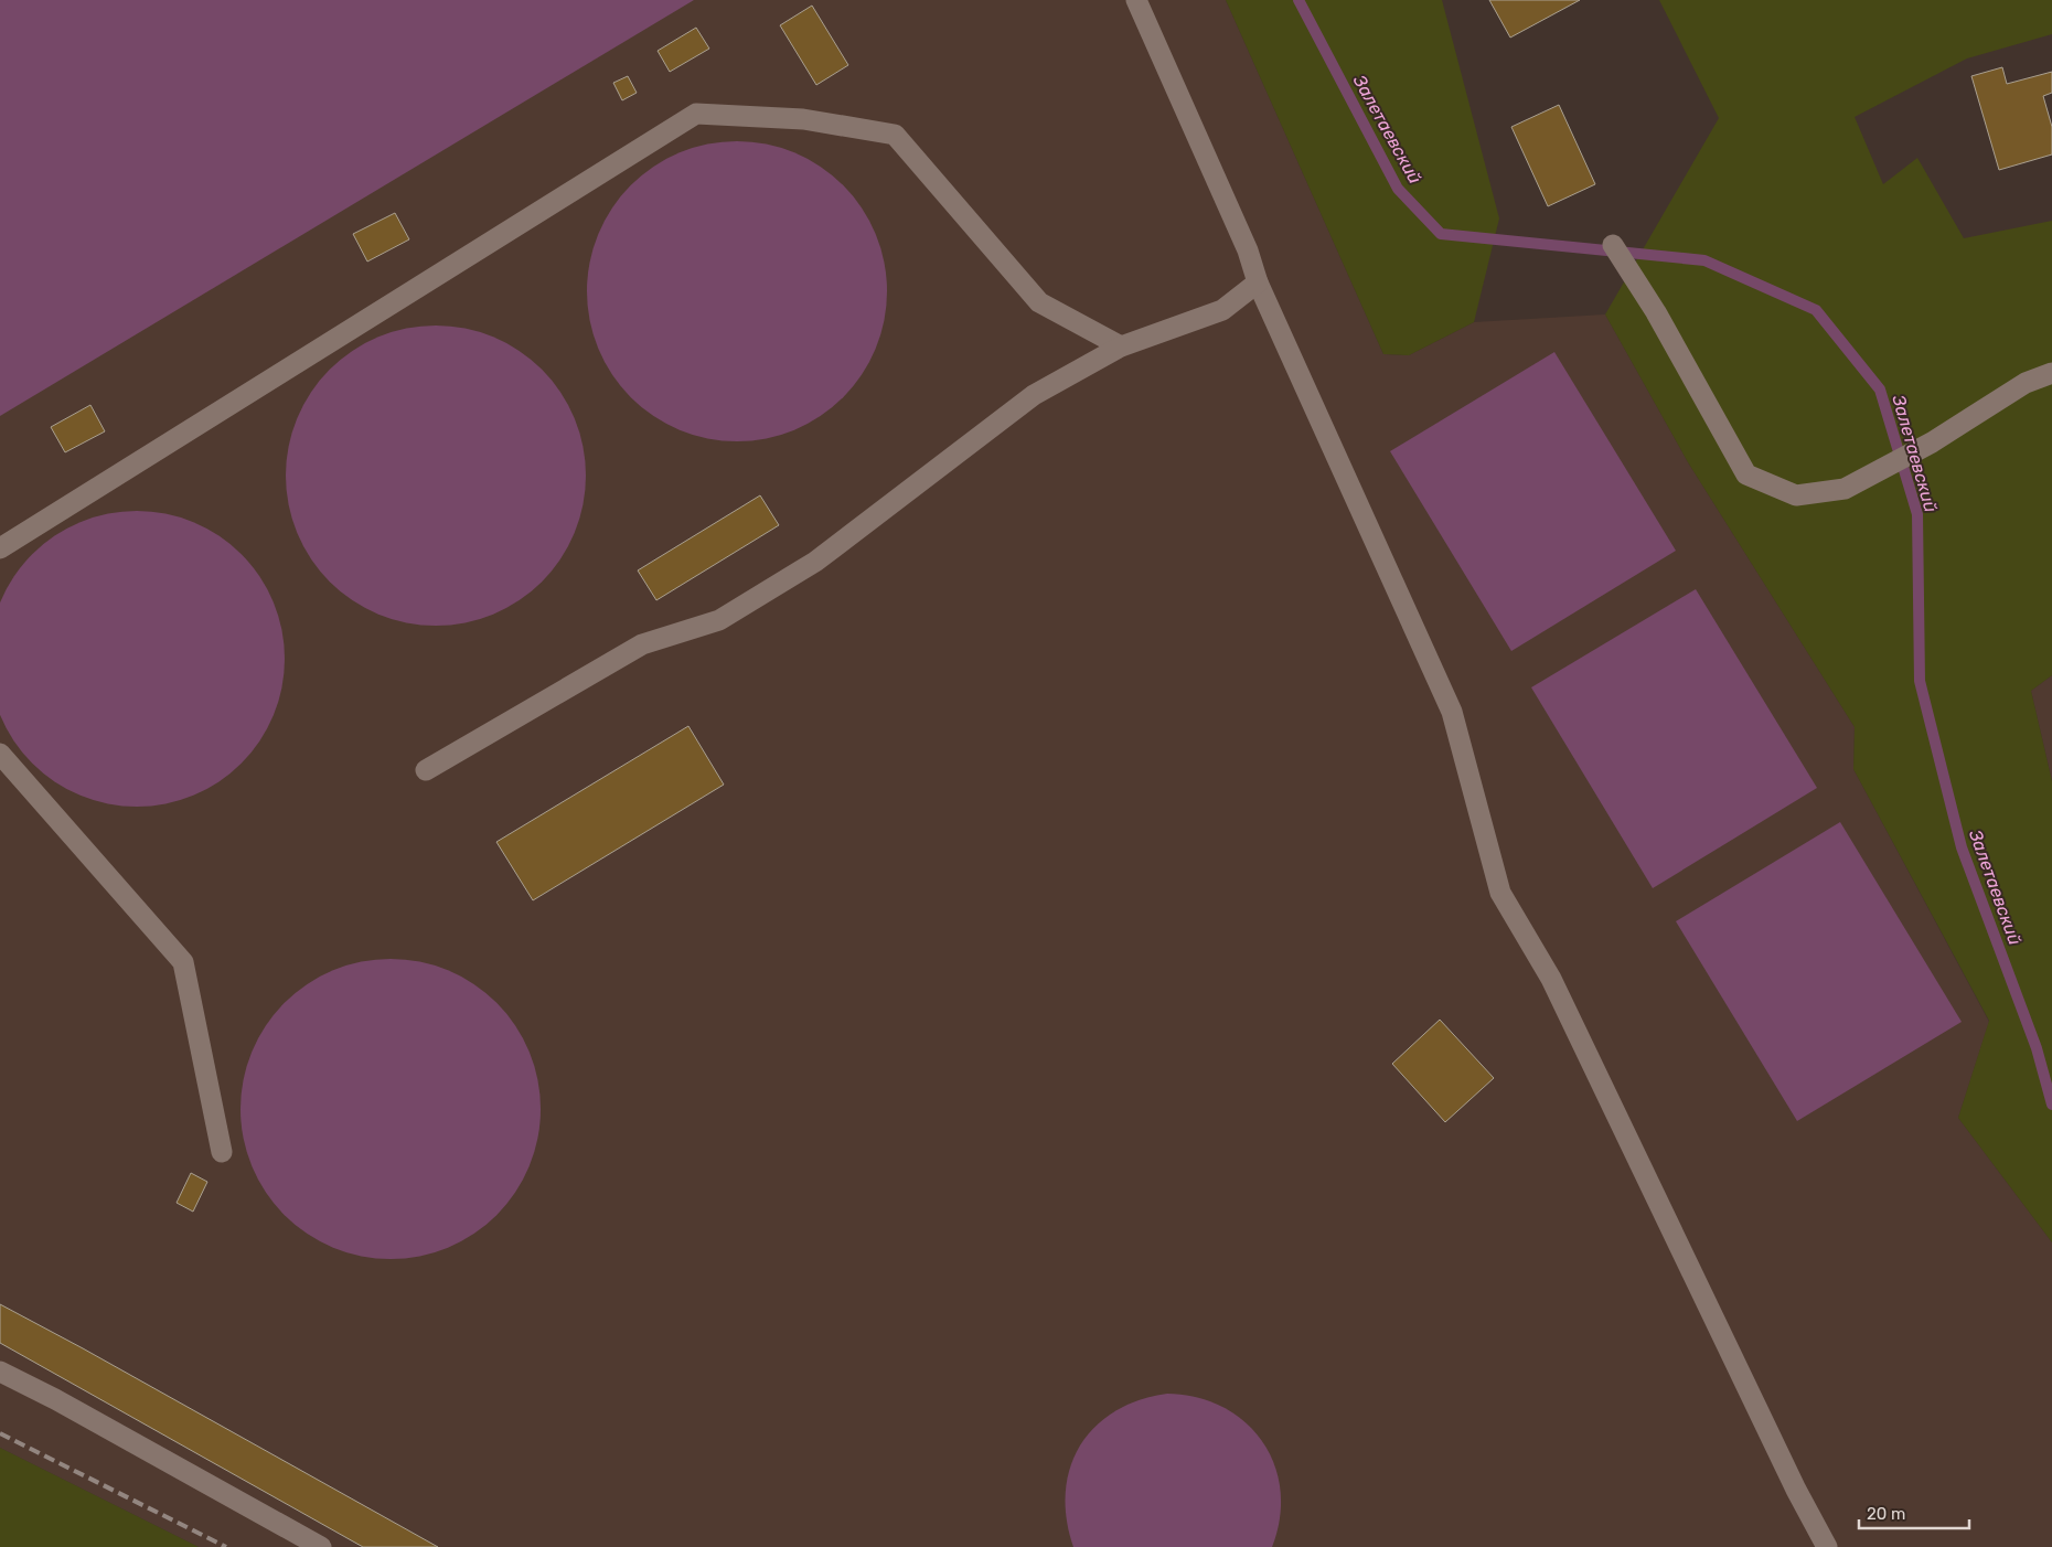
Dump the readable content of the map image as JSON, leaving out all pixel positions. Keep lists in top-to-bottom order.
{
  "water": ["Залетаевский"],
  "scale_bar": "20 m"
}
